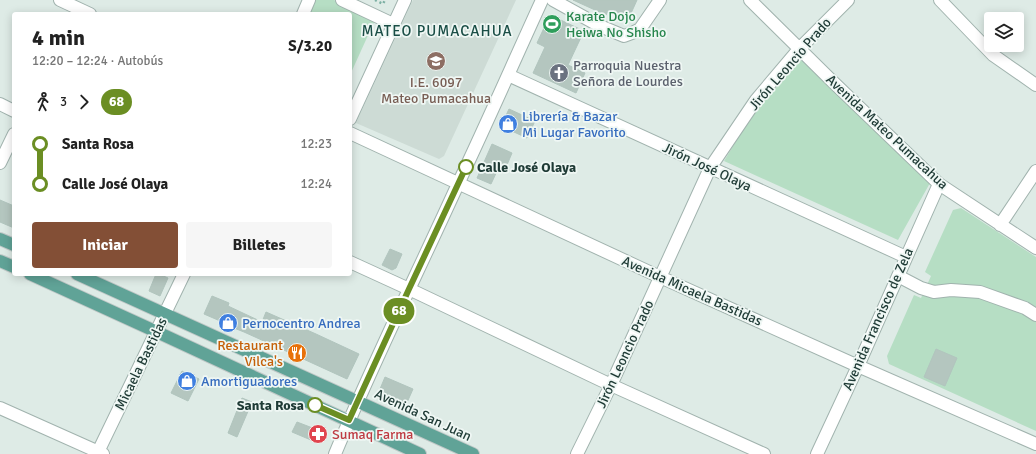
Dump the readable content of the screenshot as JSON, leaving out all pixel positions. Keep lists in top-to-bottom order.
{
  "streets": {
    "main road": ["Avenida San Juan"],
    "street": [
      "Jirón Leoncio Prado",
      "Avenida Mateo Pumacahua",
      "Jirón José Olaya",
      "Avenida Micaela Bastidas",
      "Avenida Francisco de Zela",
      "Micaela Bastidas"
    ]
  },
  "crossings": [
    ["Jirón Leoncio Prado", "Avenida Mateo Pumacahua"],
    ["Jirón Leoncio Prado", "Jirón José Olaya"],
    ["Jirón Leoncio Prado", "Avenida Micaela Bastidas"],
    ["Avenida Mateo Pumacahua", "Avenida Francisco de Zela"],
    ["Jirón José Olaya", "Avenida Francisco de Zela"],
    ["Avenida Micaela Bastidas", "Avenida Francisco de Zela"],
    ["Micaela Bastidas", "Avenida San Juan"]
  ],
  "districts": ["MATEO PUMACAHUA"],
  "places": {
    "sports": ["Karate Dojo Heiwa No Shisho"],
    "school or university": ["I.E. 6097 Mateo Pumacahua"],
    "church": ["Parroquia Nuestra Señora de Lourdes"],
    "shop": ["Librería & Bazar Mi Lugar Favorito", "Pernocentro Andrea", "Amortiguadores"],
    "other": ["Calle José Olaya", "Santa Rosa"],
    "restaurant": ["Restaurant Vilca's"],
    "pharmacy": ["Sumaq Farma"]
  },
  "lines": ["bus line 68"],
  "page": {
    "on_map": "68",
    "heading": ["4 min", "12:20 – 12:24 · Autobús", "S/3.20"],
    "legs": ["3", "68"],
    "list": [
      {
        "name": "Santa Rosa",
        "value": "12:23"
      },
      {
        "name": "Calle José Olaya",
        "value": "12:24"
      }
    ],
    "buttons": ["Iniciar", "Billetes"]
  }
}
